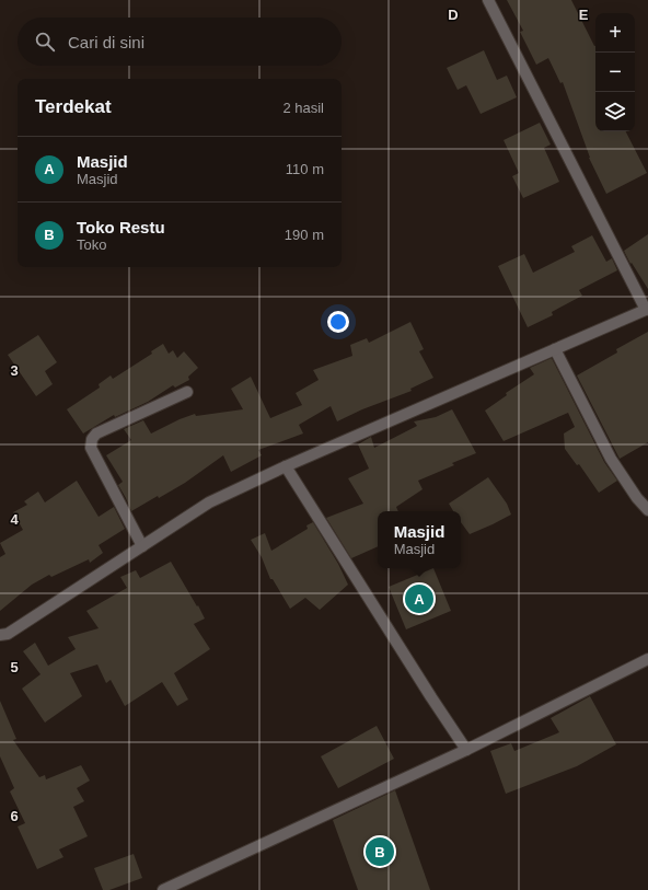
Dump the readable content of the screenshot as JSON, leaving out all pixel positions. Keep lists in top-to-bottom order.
{
  "page": {
    "map_buttons": ["+", "−"],
    "search": "Cari di sini",
    "heading": ["Terdekat", "2 hasil"],
    "list": [
      {
        "mark": "A",
        "name": "Masjid",
        "note": "Masjid",
        "value": "110 m"
      },
      {
        "mark": "B",
        "name": "Toko Restu",
        "note": "Toko",
        "value": "190 m"
      }
    ],
    "popup": ["Masjid", "Masjid"],
    "pins": ["A", "B"]
  },
  "grid": {
    "columns": ["D", "E"],
    "rows": [
      "3",
      "4",
      "5",
      "6"
    ]
  }
}
